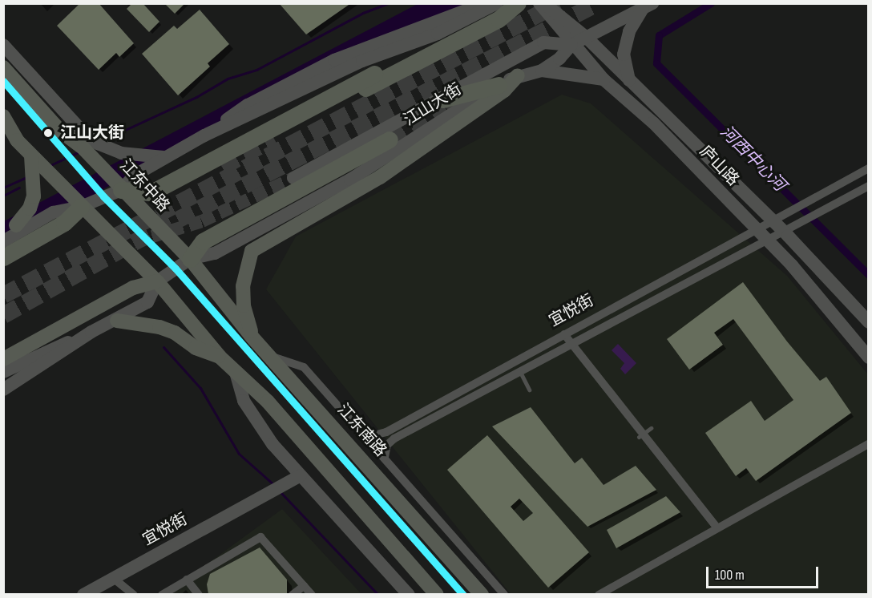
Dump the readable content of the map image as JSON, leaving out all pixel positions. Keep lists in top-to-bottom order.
{
  "streets": {
    "main road": [
      "江山大街",
      "庐山路",
      "江东中路",
      "宜悦街",
      "江东南路"
    ]
  },
  "crossings": [
    ["江山大街", "庐山路"],
    ["江山大街", "江东中路"],
    ["庐山路", "宜悦街"],
    ["江东中路", "江东南路"]
  ],
  "water": ["河西中心河"],
  "places": ["江山大街"],
  "scale_bar": "100 m"
}
